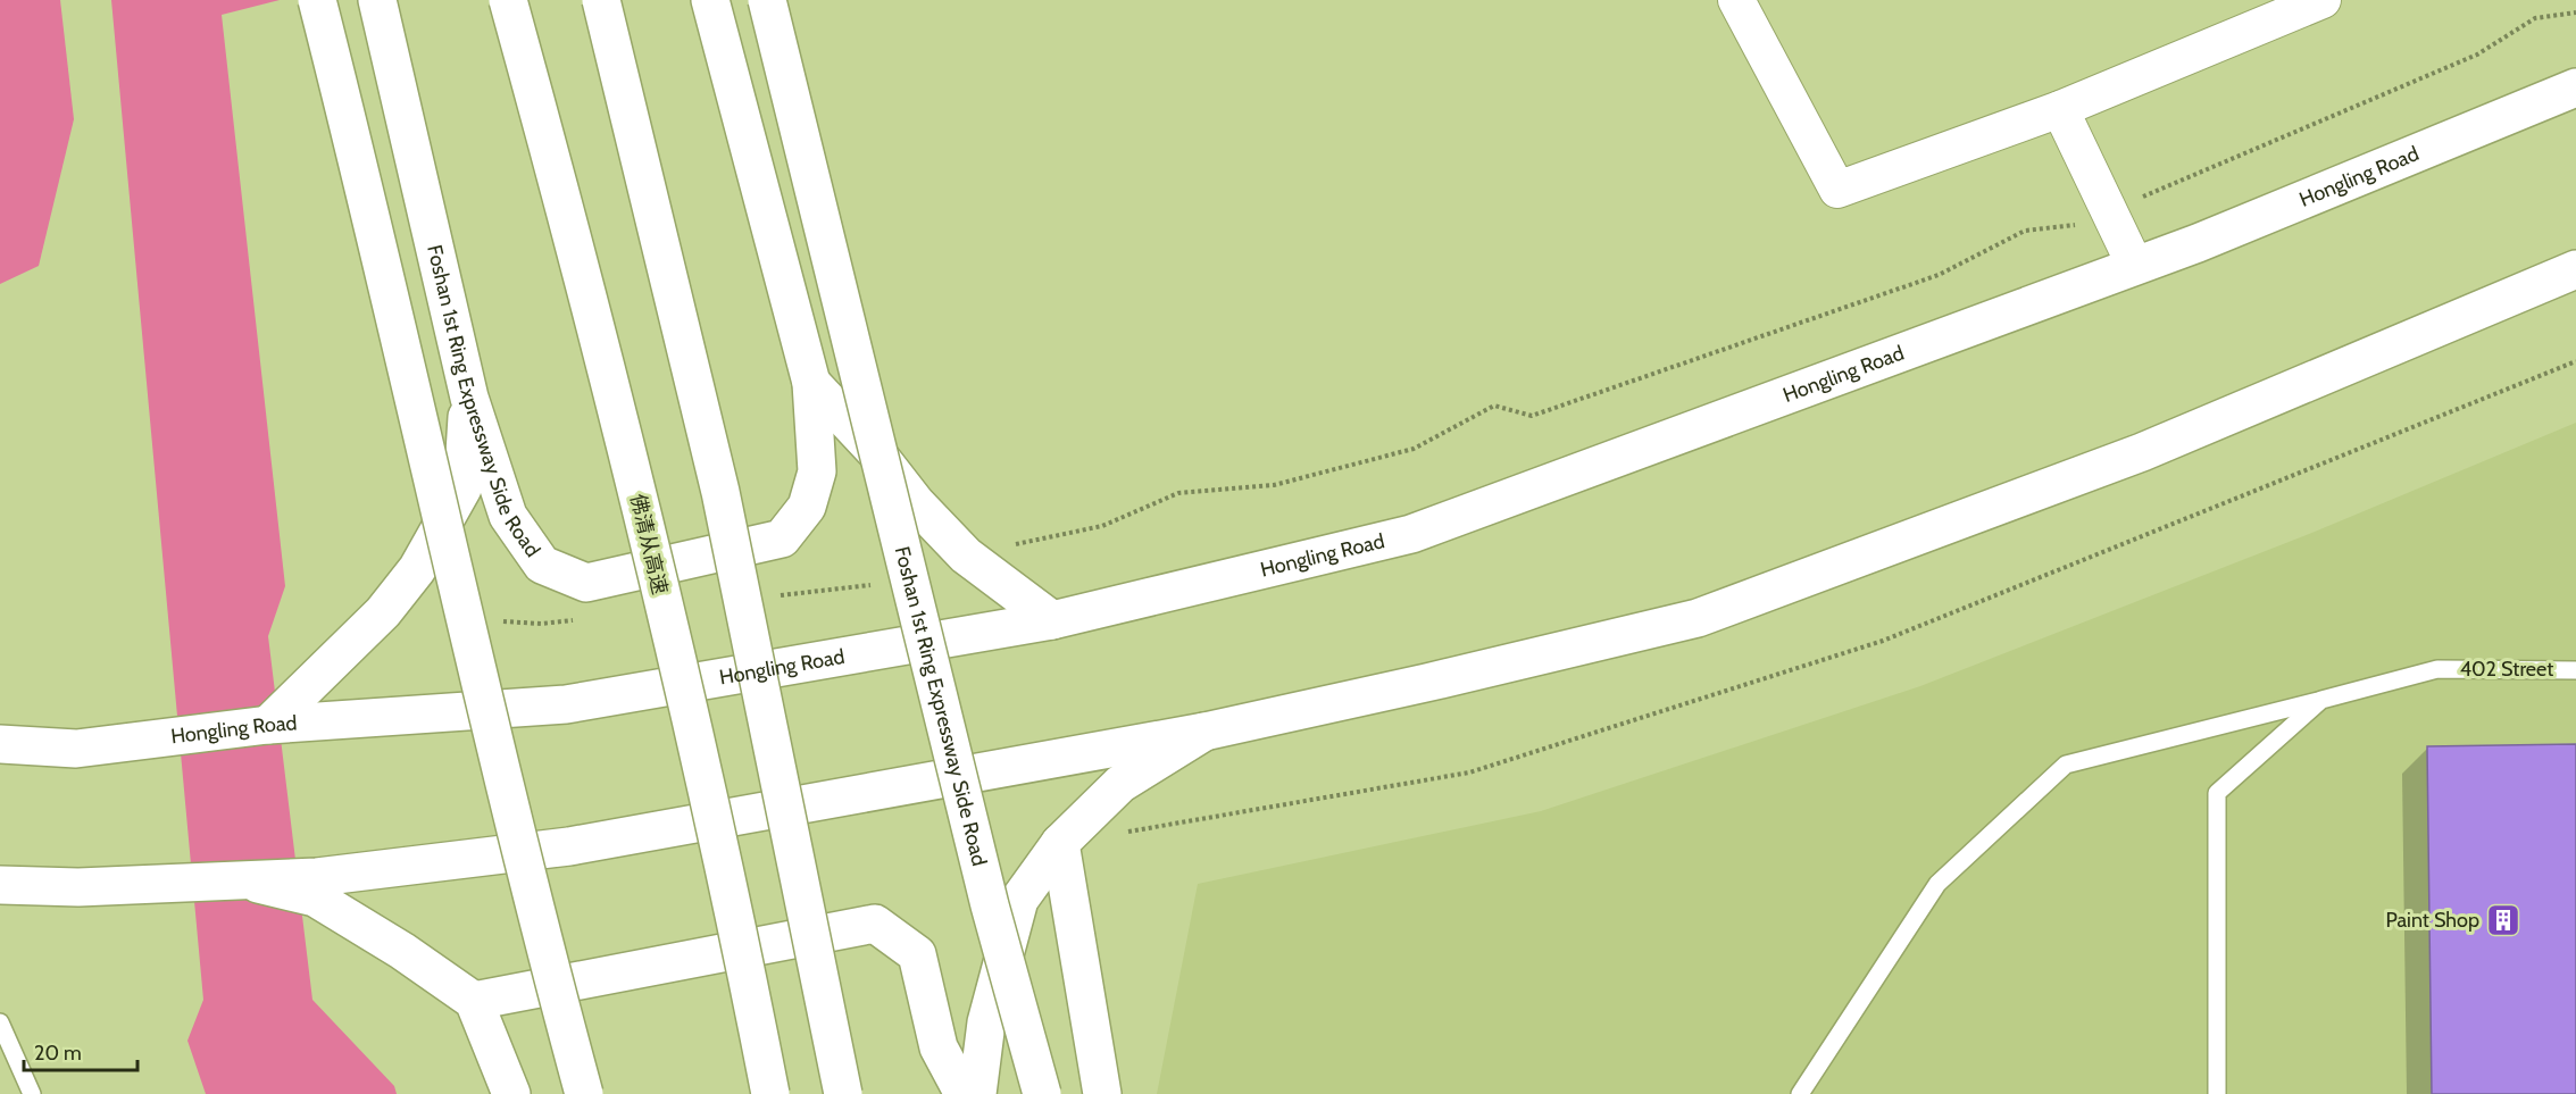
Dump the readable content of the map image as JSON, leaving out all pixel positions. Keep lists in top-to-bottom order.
{
  "streets": {
    "main road": ["Hongling Road", "Foshan 1st Ring Expressway Side Road", "佛清从高速"],
    "lane": ["402 Street"]
  },
  "places": {
    "building": ["Paint Shop"]
  },
  "scale_bar": "20 m"
}
